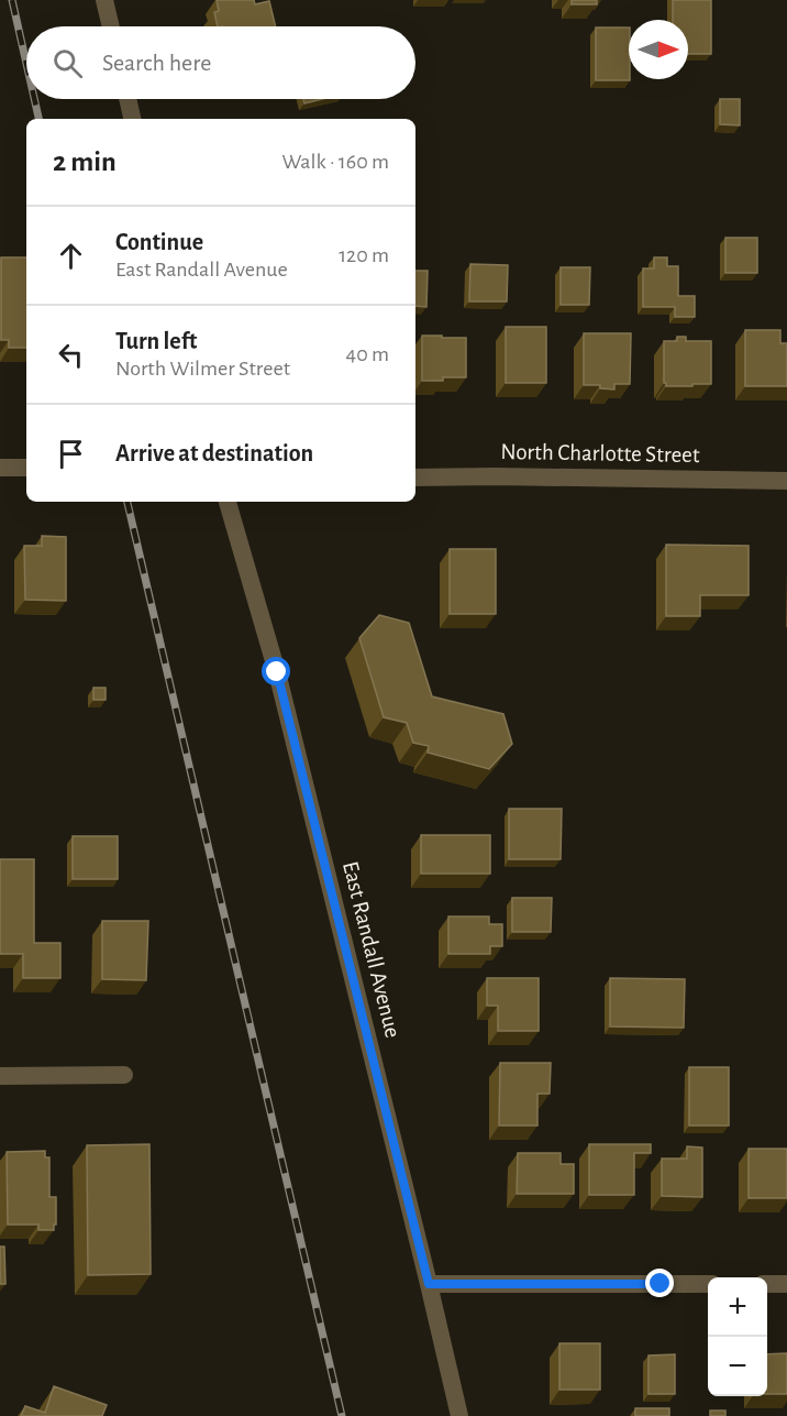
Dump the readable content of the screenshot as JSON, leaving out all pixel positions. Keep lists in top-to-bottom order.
{
  "streets": {
    "street": ["North Charlotte Street", "East Randall Avenue"]
  },
  "north": "right",
  "page": {
    "search": "Search here",
    "heading": ["2 min", "Walk · 160 m"],
    "list": [
      ["Continue", "East Randall Avenue", "120 m"],
      ["Turn left", "North Wilmer Street", "40 m"],
      "Arrive at destination"
    ],
    "map_buttons": ["+", "−"]
  }
}
